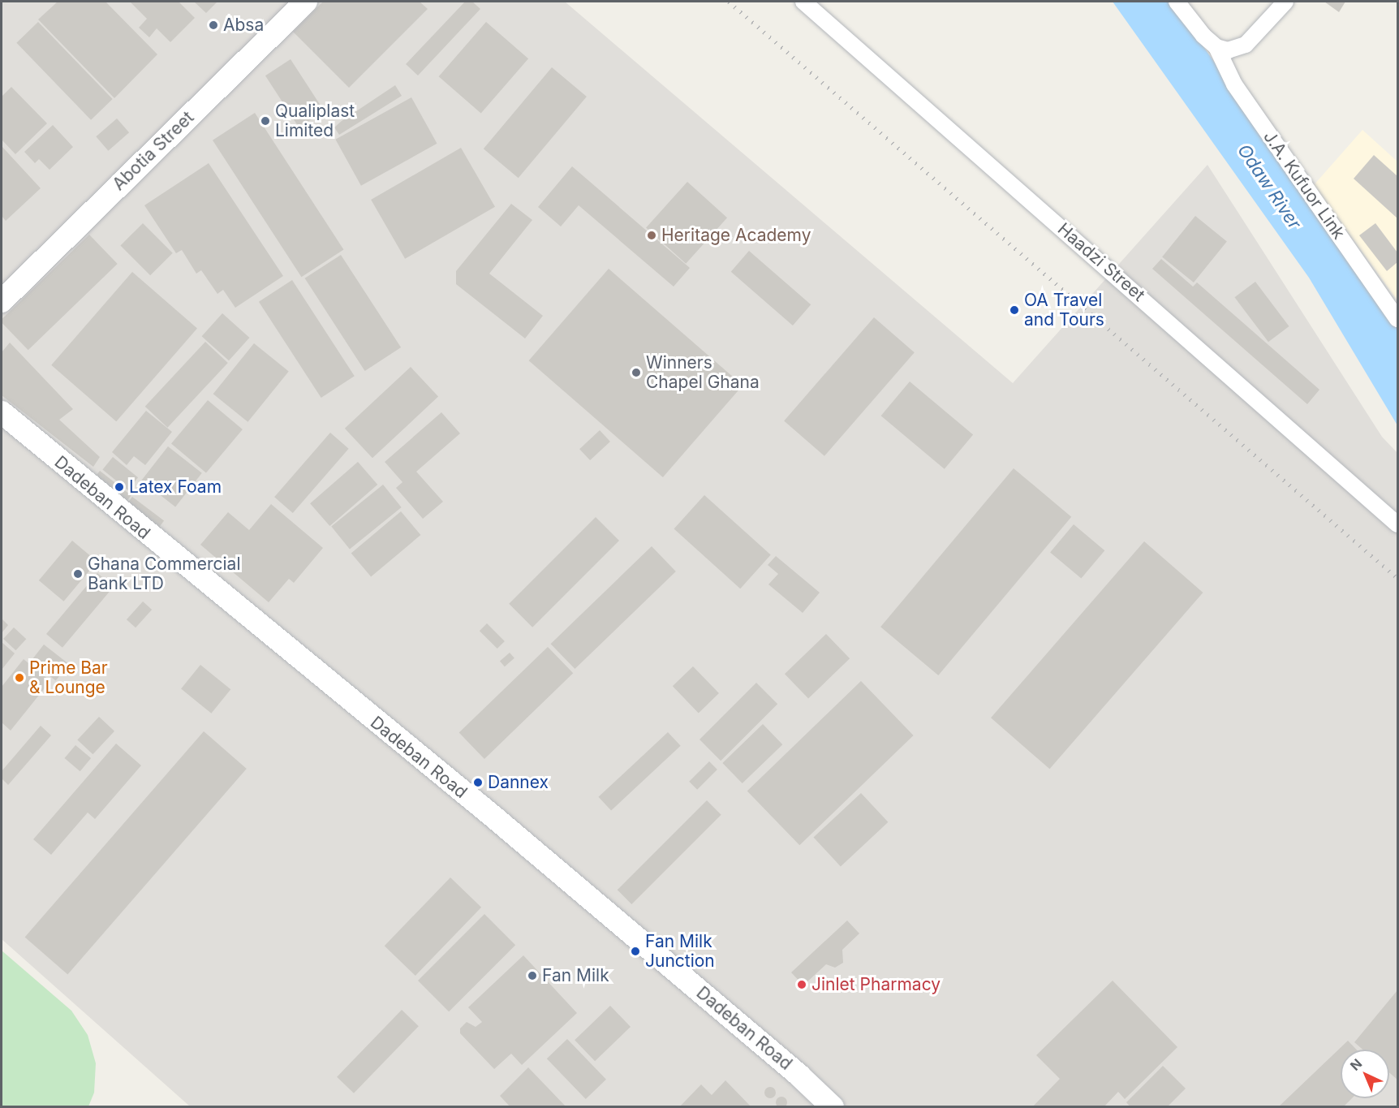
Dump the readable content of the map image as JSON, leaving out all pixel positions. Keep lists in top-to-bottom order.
{
  "streets": {
    "street": [
      "Abotia Street",
      "J.A. Kufuor Link",
      "Haadzi Street",
      "Dadeban Road"
    ]
  },
  "water": ["Odaw River"],
  "places": [
    "Absa",
    "Qualiplast Limited",
    "Heritage Academy",
    "OA Travel and Tours",
    "Winners Chapel Ghana",
    "Latex Foam",
    "Ghana Commercial Bank LTD",
    "Prime Bar & Lounge",
    "Dannex",
    "Fan Milk Junction",
    "Fan Milk",
    "Jinlet Pharmacy"
  ],
  "north": "top left"
}
